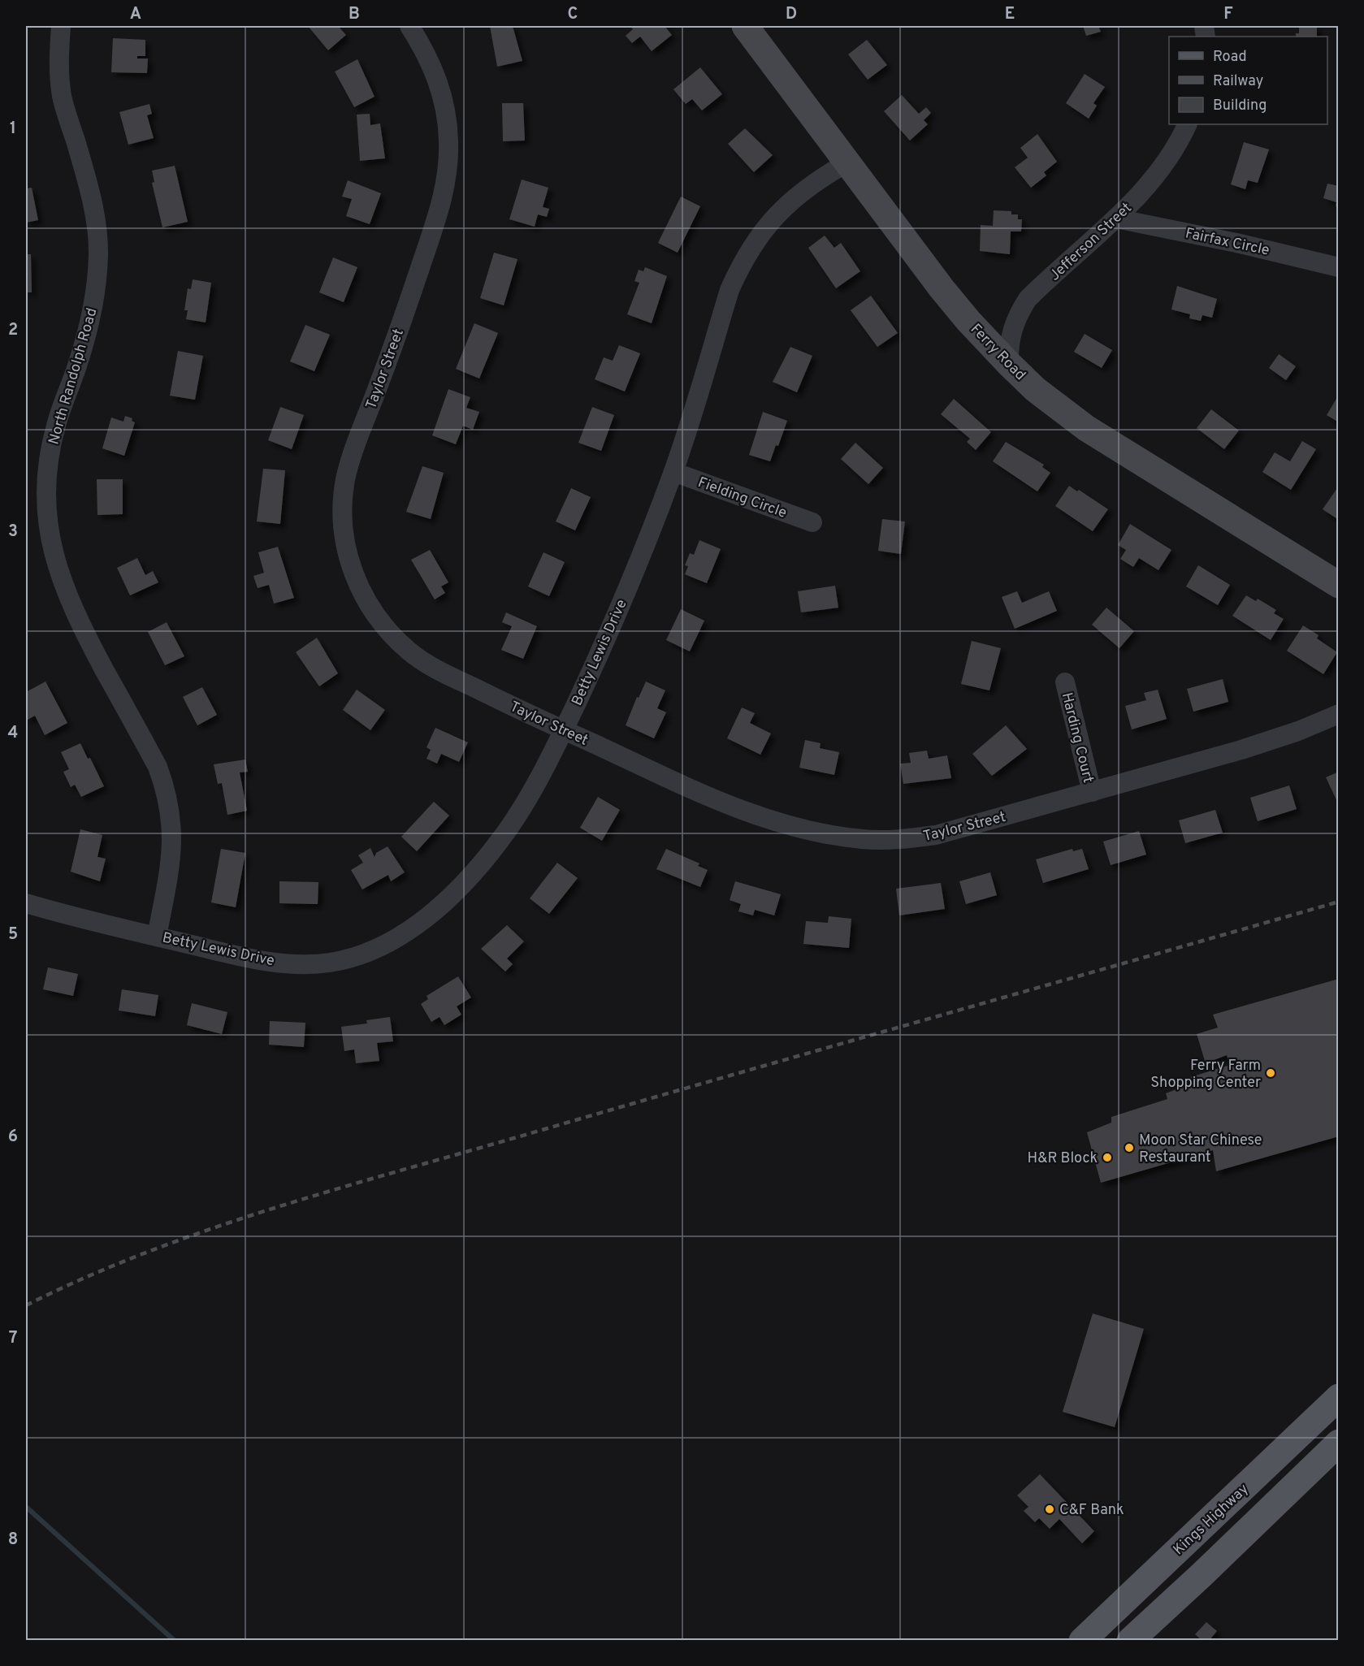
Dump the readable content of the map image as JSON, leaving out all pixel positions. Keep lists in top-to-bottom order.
{
  "streets": {
    "main road": ["Ferry Road", "Kings Highway"],
    "street": [
      "Jefferson Street",
      "Fairfax Circle",
      "Taylor Street",
      "North Randolph Road",
      "Fielding Circle",
      "Betty Lewis Drive",
      "Harding Court"
    ]
  },
  "crossings": [
    ["Jefferson Street", "Fairfax Circle"],
    ["Jefferson Street", "Ferry Road"],
    ["Ferry Road", "Betty Lewis Drive"],
    ["Taylor Street", "Betty Lewis Drive"],
    ["Taylor Street", "Harding Court"],
    ["North Randolph Road", "Betty Lewis Drive"],
    ["Fielding Circle", "Betty Lewis Drive"]
  ],
  "places": [
    "Ferry Farm Shopping Center",
    "Moon Star Chinese Restaurant",
    "H&R Block",
    "C&F Bank"
  ],
  "legend": ["Road", "Railway", "Building"],
  "grid": {
    "columns": [
      "A",
      "B",
      "C",
      "D",
      "E",
      "F"
    ],
    "rows": [
      "1",
      "2",
      "3",
      "4",
      "5",
      "6",
      "7",
      "8"
    ]
  }
}
